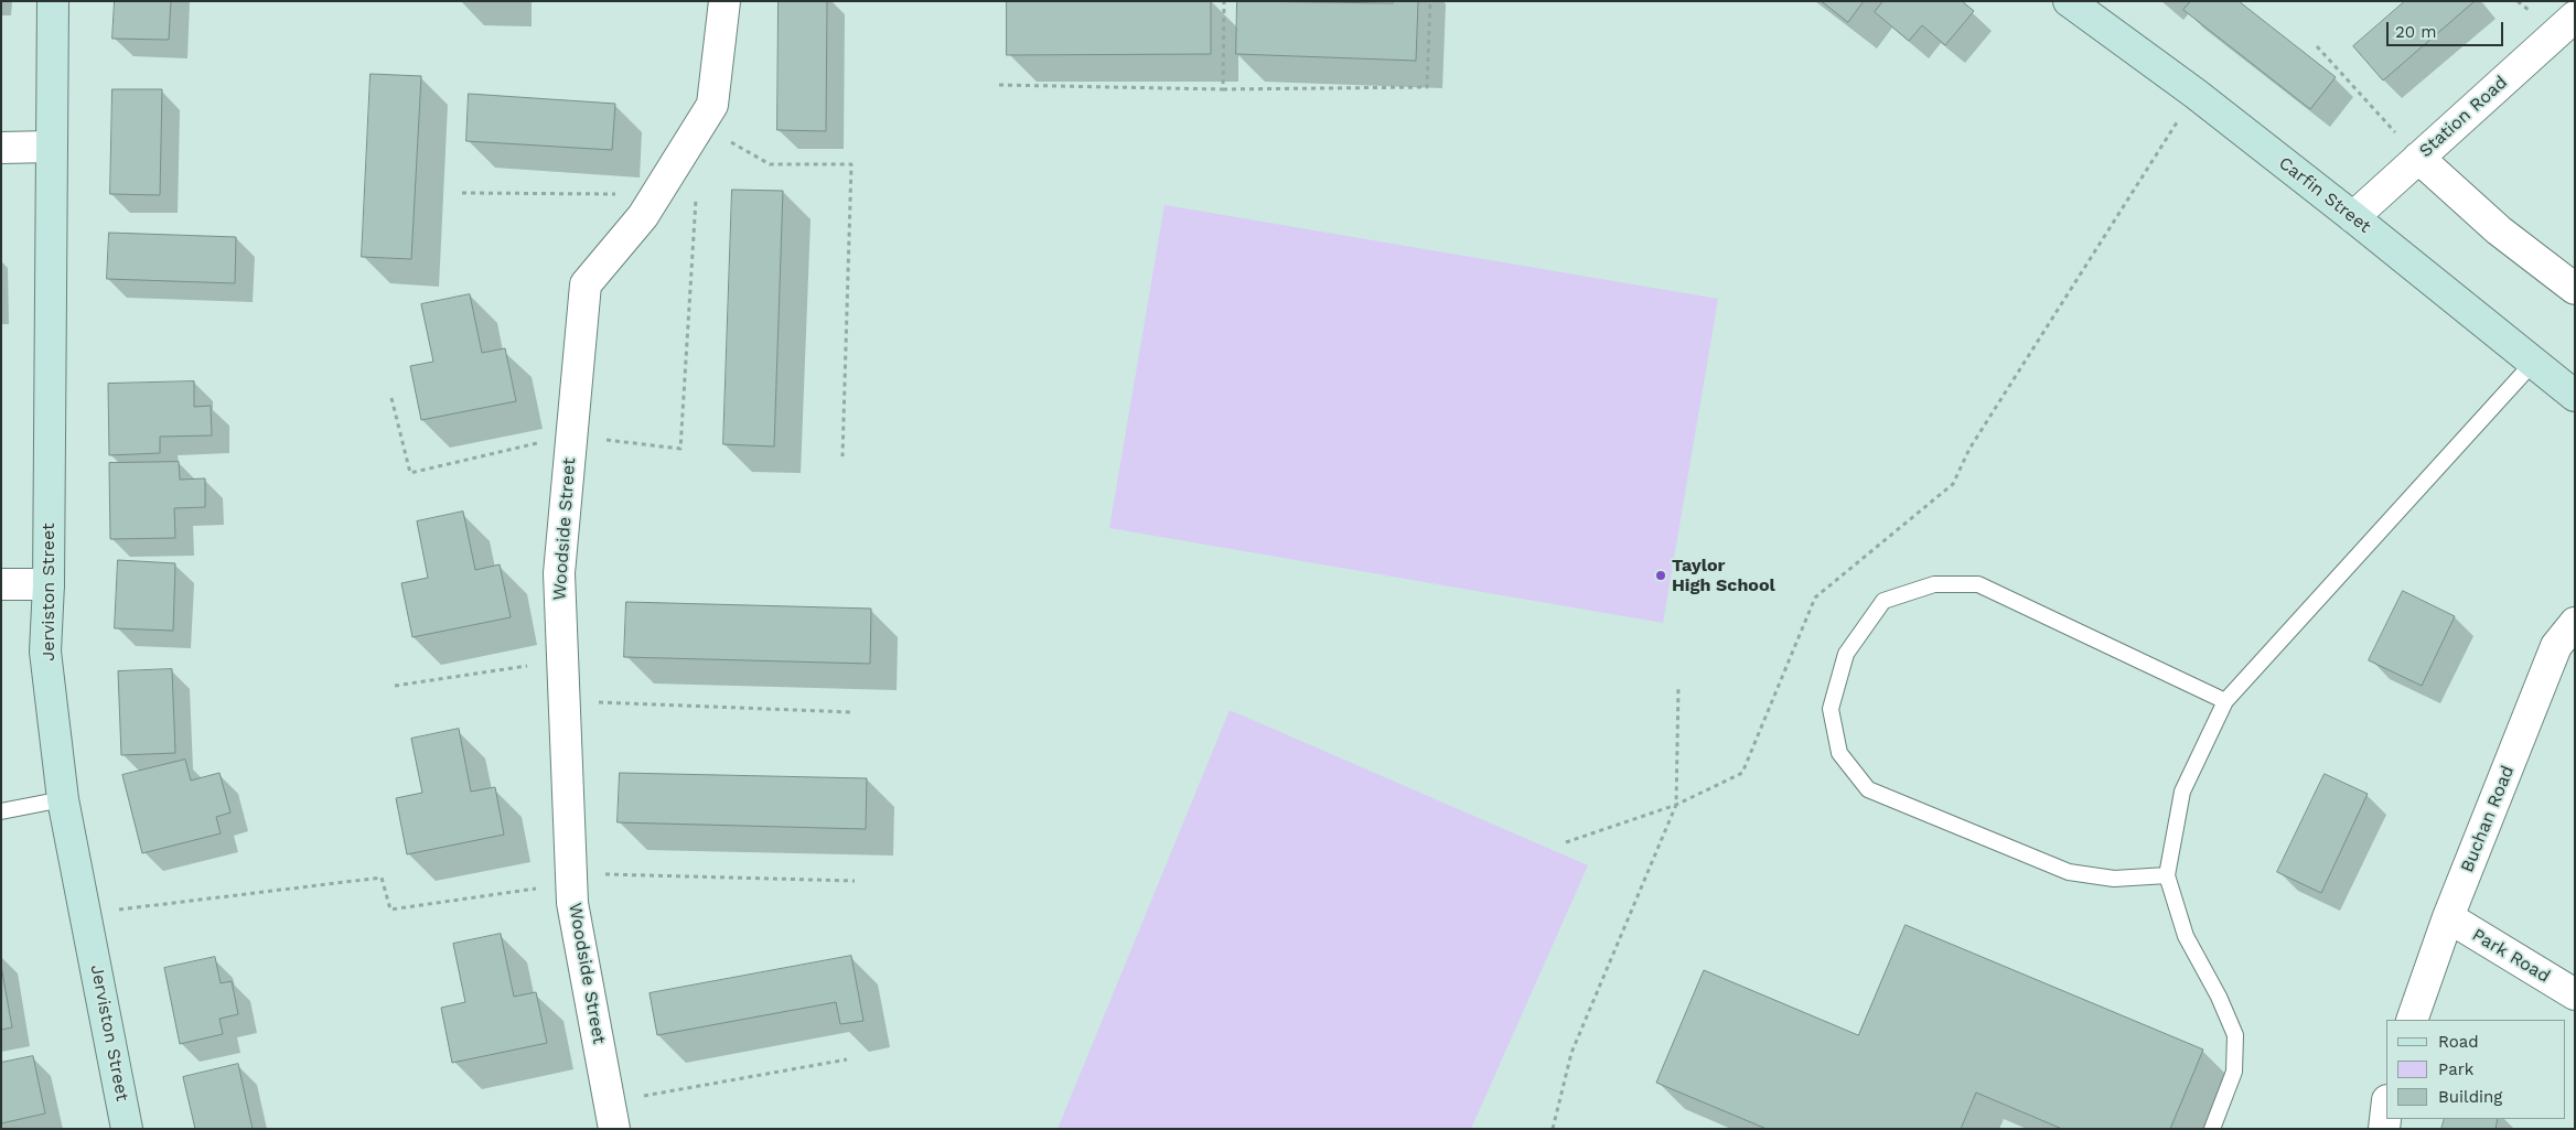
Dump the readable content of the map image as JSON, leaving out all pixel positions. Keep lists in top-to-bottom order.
{
  "streets": {
    "main road": ["Carfin Street", "Jerviston Street"],
    "street": [
      "Station Road",
      "Woodside Street",
      "Buchan Road",
      "Park Road"
    ]
  },
  "crossings": [
    ["Station Road", "Carfin Street"],
    ["Buchan Road", "Park Road"]
  ],
  "places": ["Taylor High School"],
  "legend": ["Road", "Park", "Building"],
  "scale_bar": "20 m"
}
